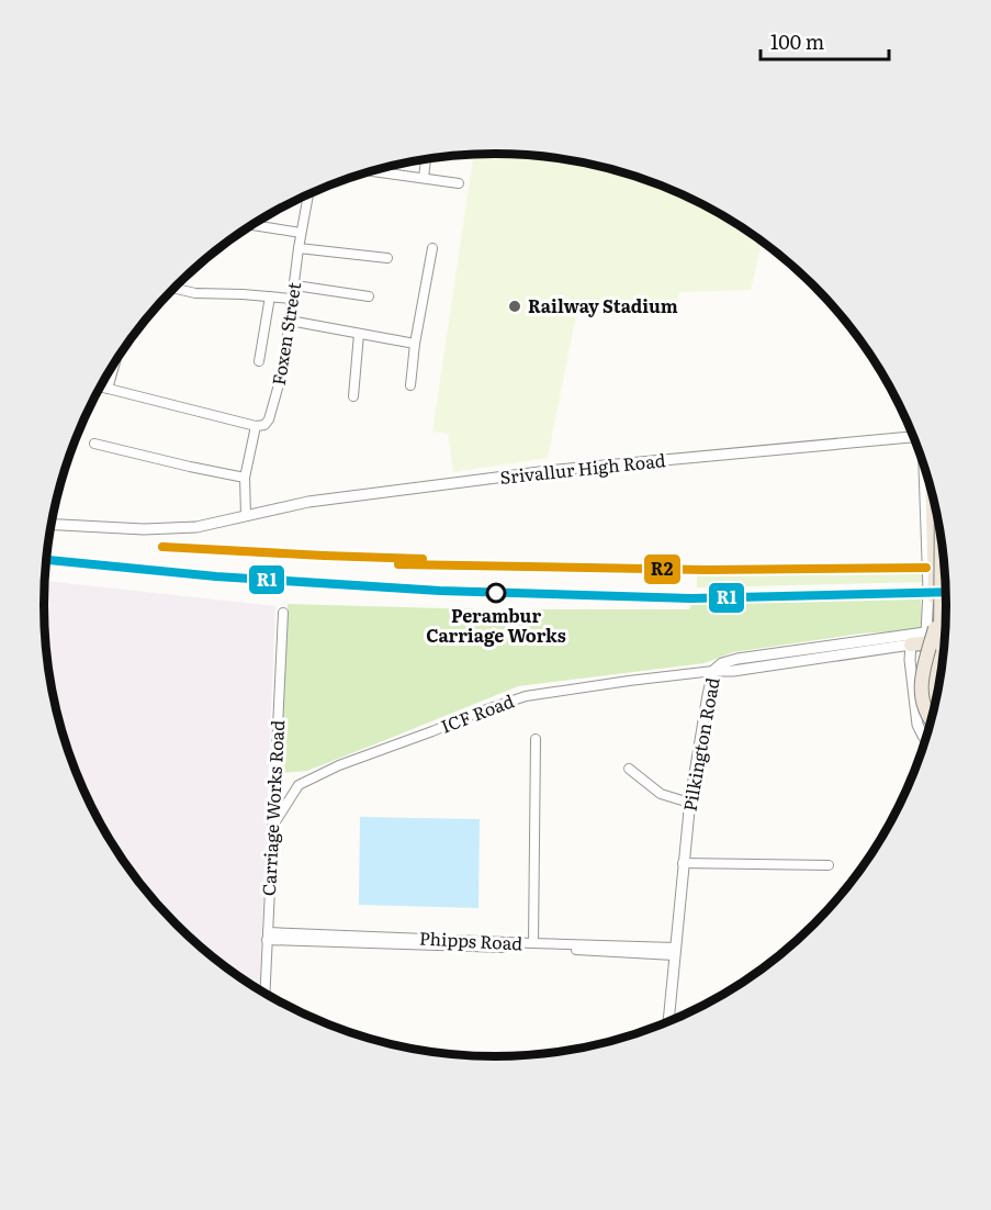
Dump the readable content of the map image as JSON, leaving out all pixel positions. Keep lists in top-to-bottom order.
{
  "streets": {
    "street": [
      "Foxen Street",
      "Srivallur High Road",
      "ICF Road",
      "Pilkington Road",
      "Carriage Works Road",
      "Phipps Road"
    ]
  },
  "crossings": [
    ["Foxen Street", "Srivallur High Road"],
    ["ICF Road", "Pilkington Road"],
    ["ICF Road", "Carriage Works Road"],
    ["Pilkington Road", "Phipps Road"],
    ["Carriage Works Road", "Phipps Road"]
  ],
  "places": ["Railway Stadium", "Perambur Carriage Works"],
  "lines": ["transit line R2", "transit line R1"],
  "scale_bar": "100 m"
}
